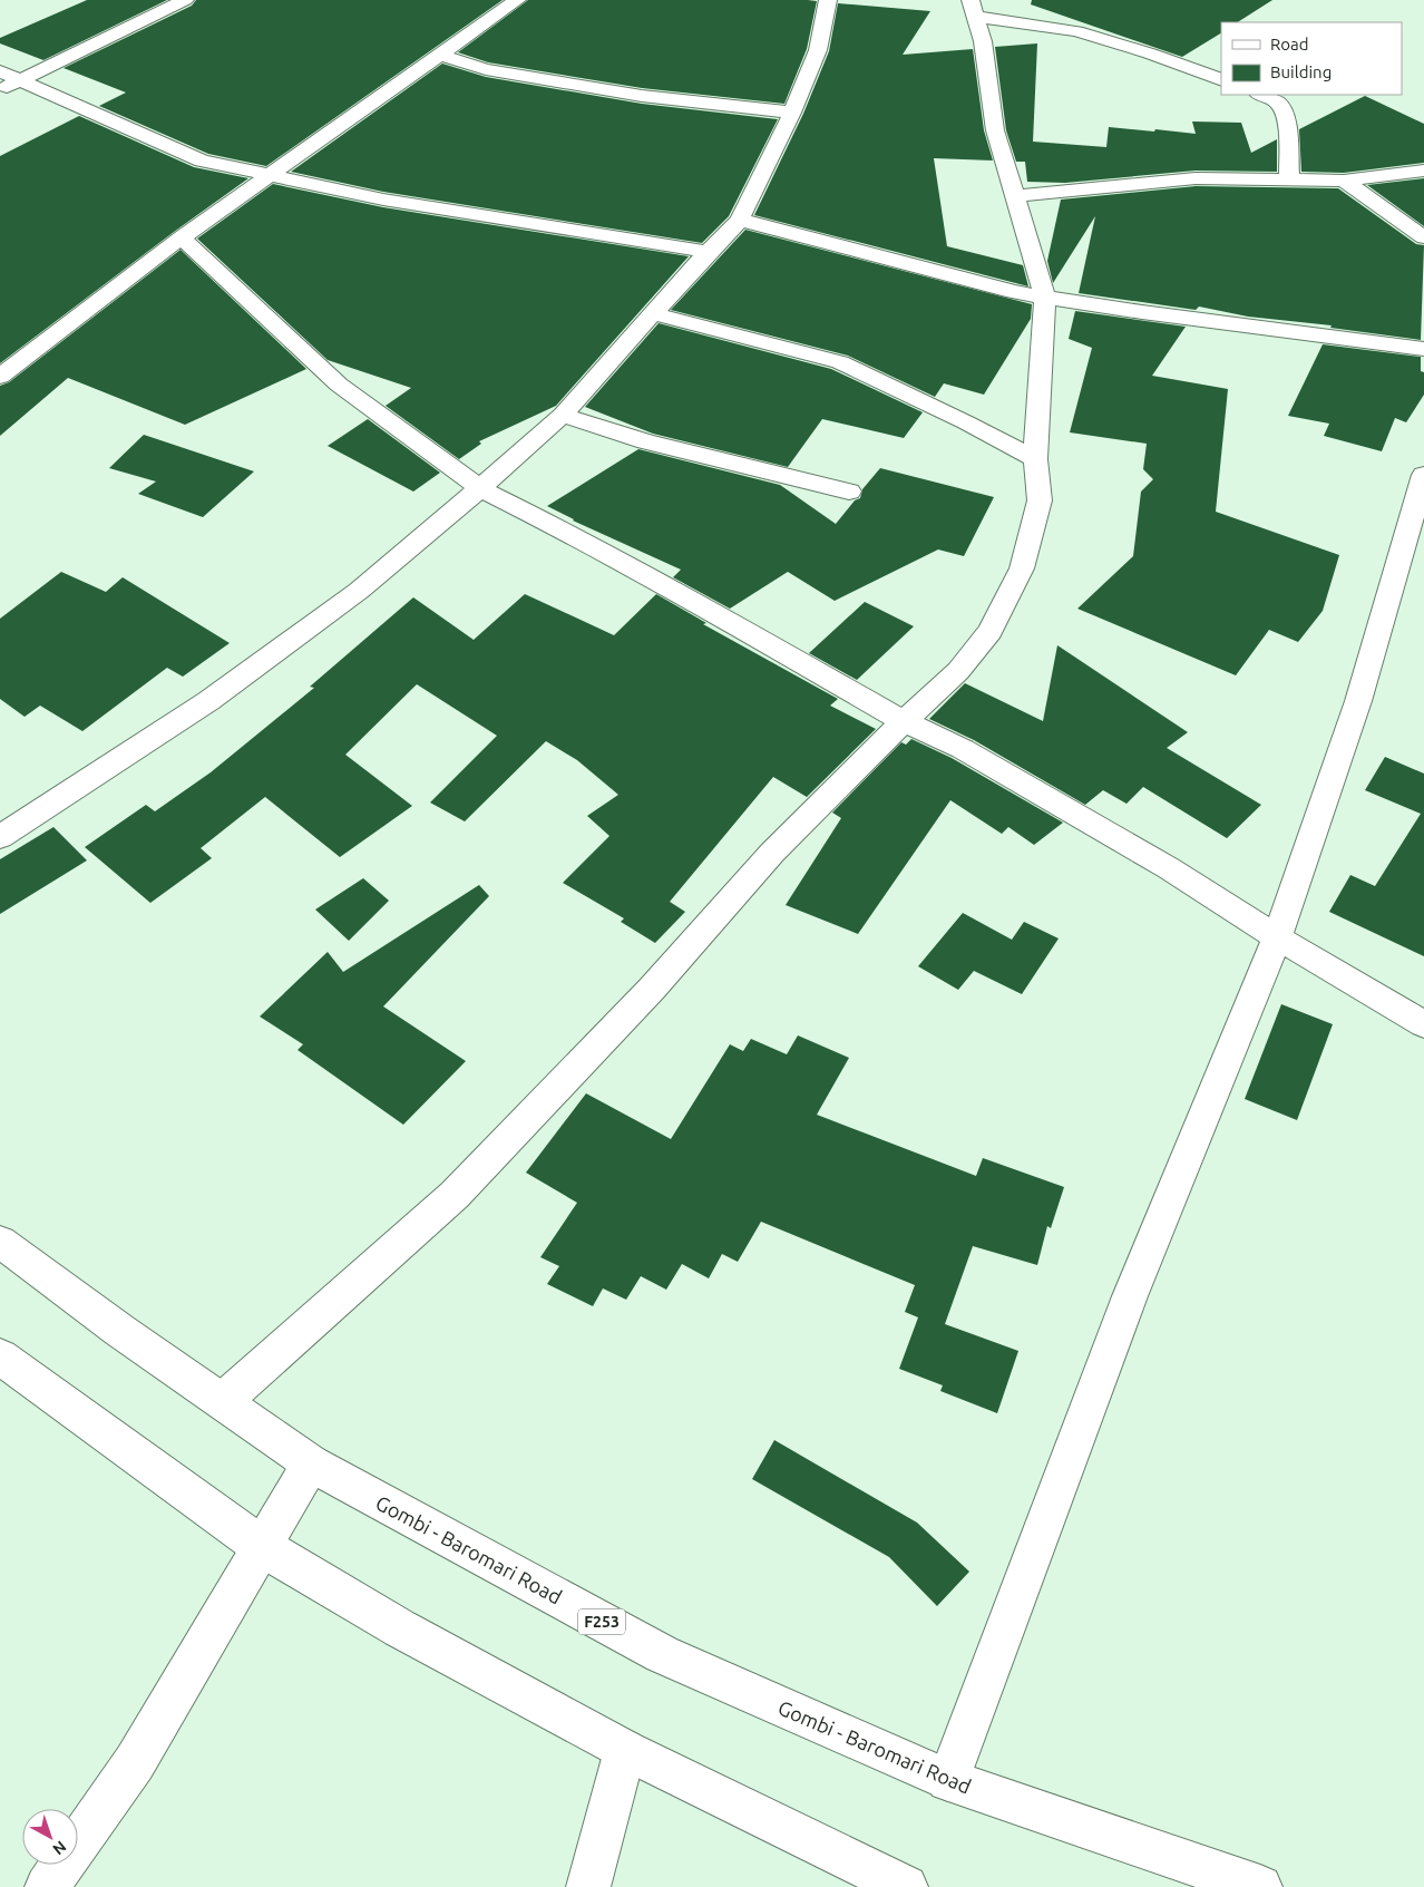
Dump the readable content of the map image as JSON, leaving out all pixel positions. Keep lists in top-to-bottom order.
{
  "streets": {
    "street": ["Gombi - Baromari Road", "F253"]
  },
  "legend": ["Road", "Building"],
  "north": "bottom right"
}
